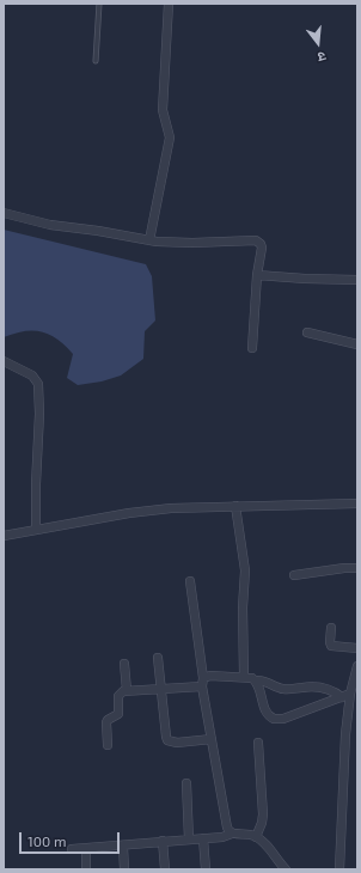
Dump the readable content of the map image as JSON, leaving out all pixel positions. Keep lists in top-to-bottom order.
{
  "scale_bar": "100 m",
  "north": "bottom"
}
